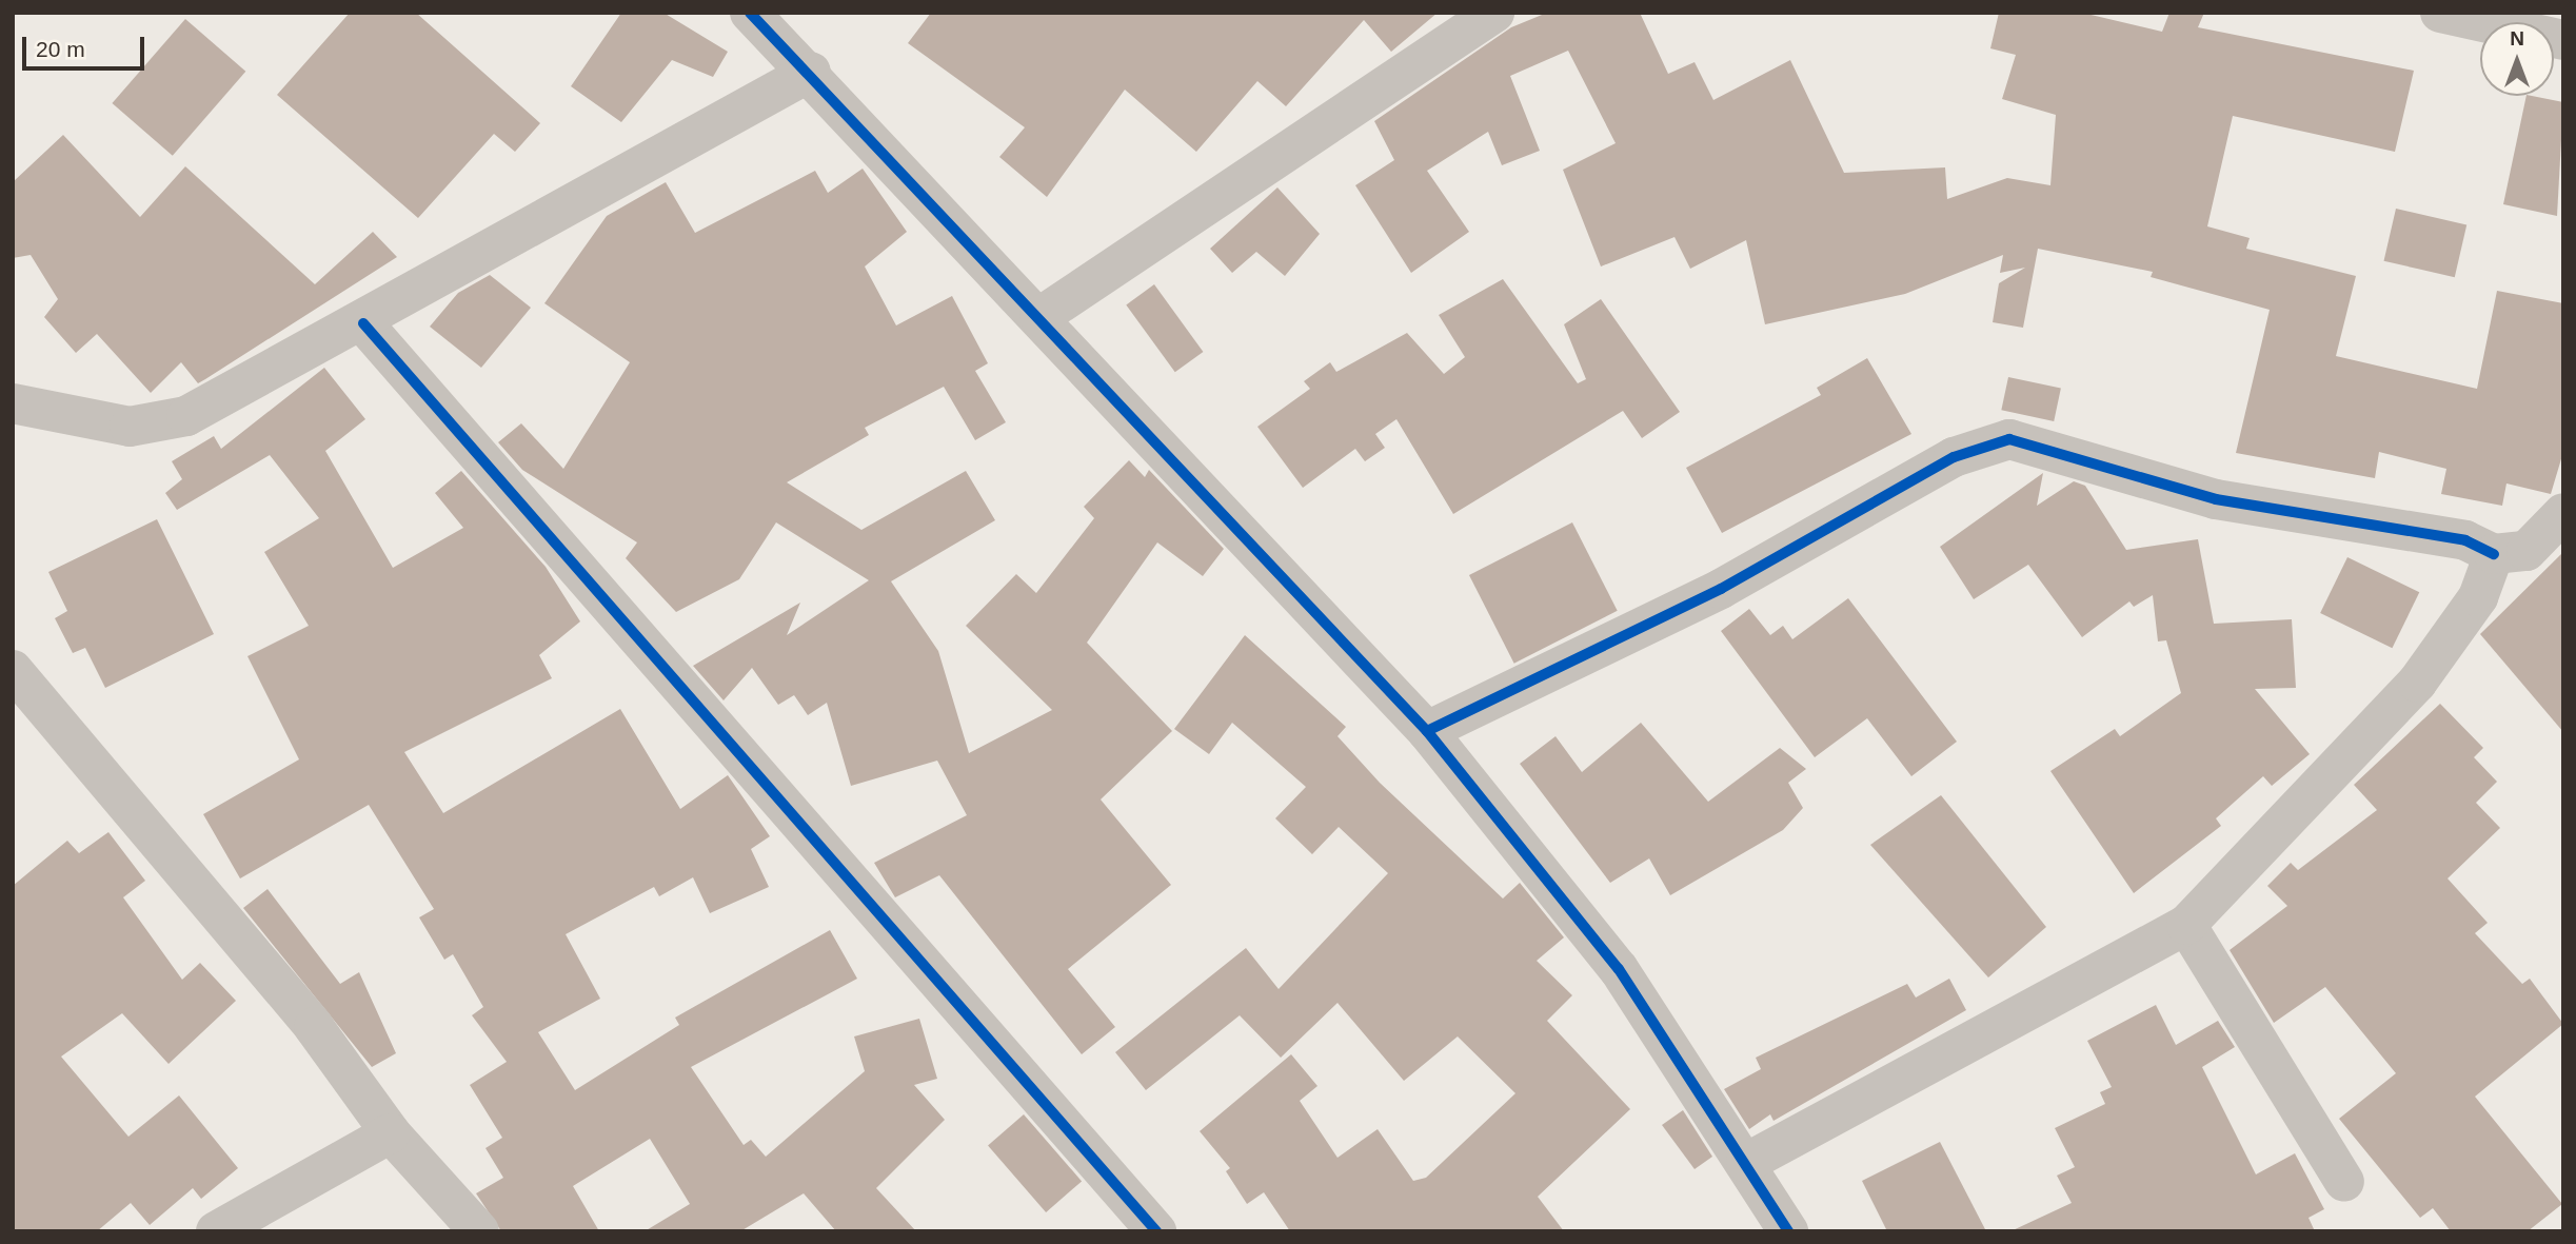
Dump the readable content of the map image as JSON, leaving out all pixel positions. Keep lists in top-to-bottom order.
{
  "scale_bar": "20 m",
  "north": "top"
}
